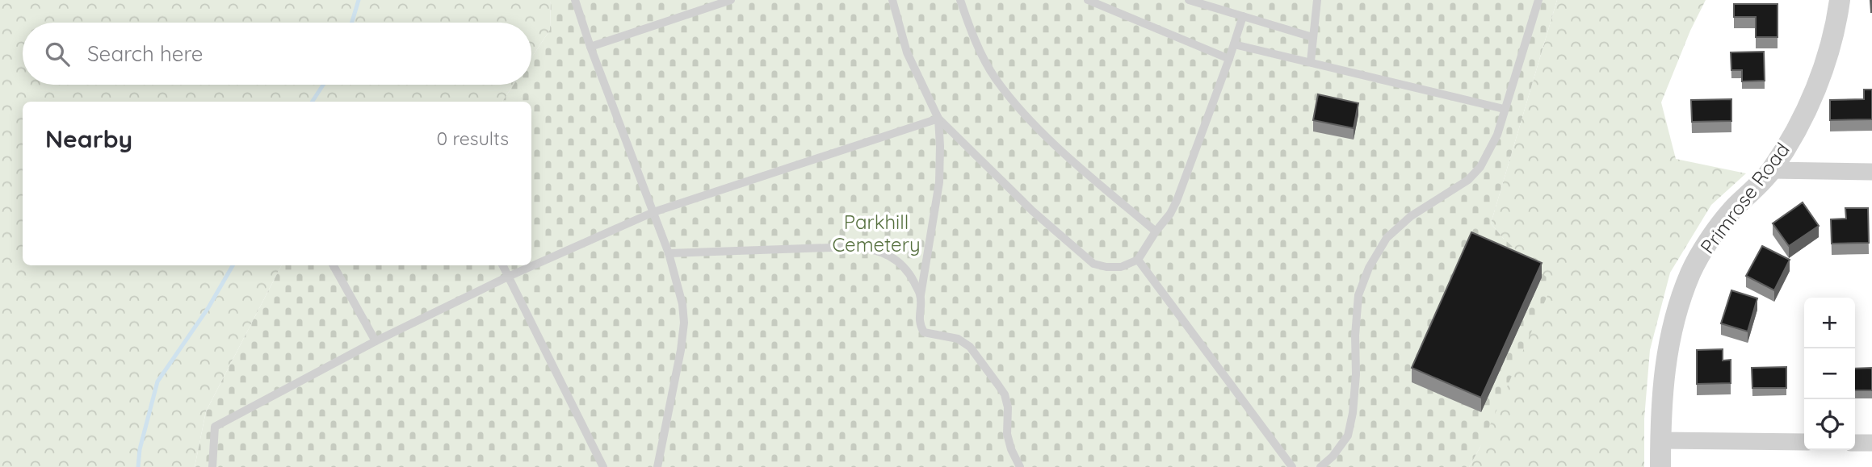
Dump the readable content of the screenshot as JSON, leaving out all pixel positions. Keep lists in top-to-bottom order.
{
  "streets": {
    "street": ["Primrose Road"]
  },
  "parks": ["Parkhill Cemetery"],
  "page": {
    "search": "Search here",
    "heading": ["Nearby", "0 results"],
    "map_buttons": ["+", "−"]
  }
}
